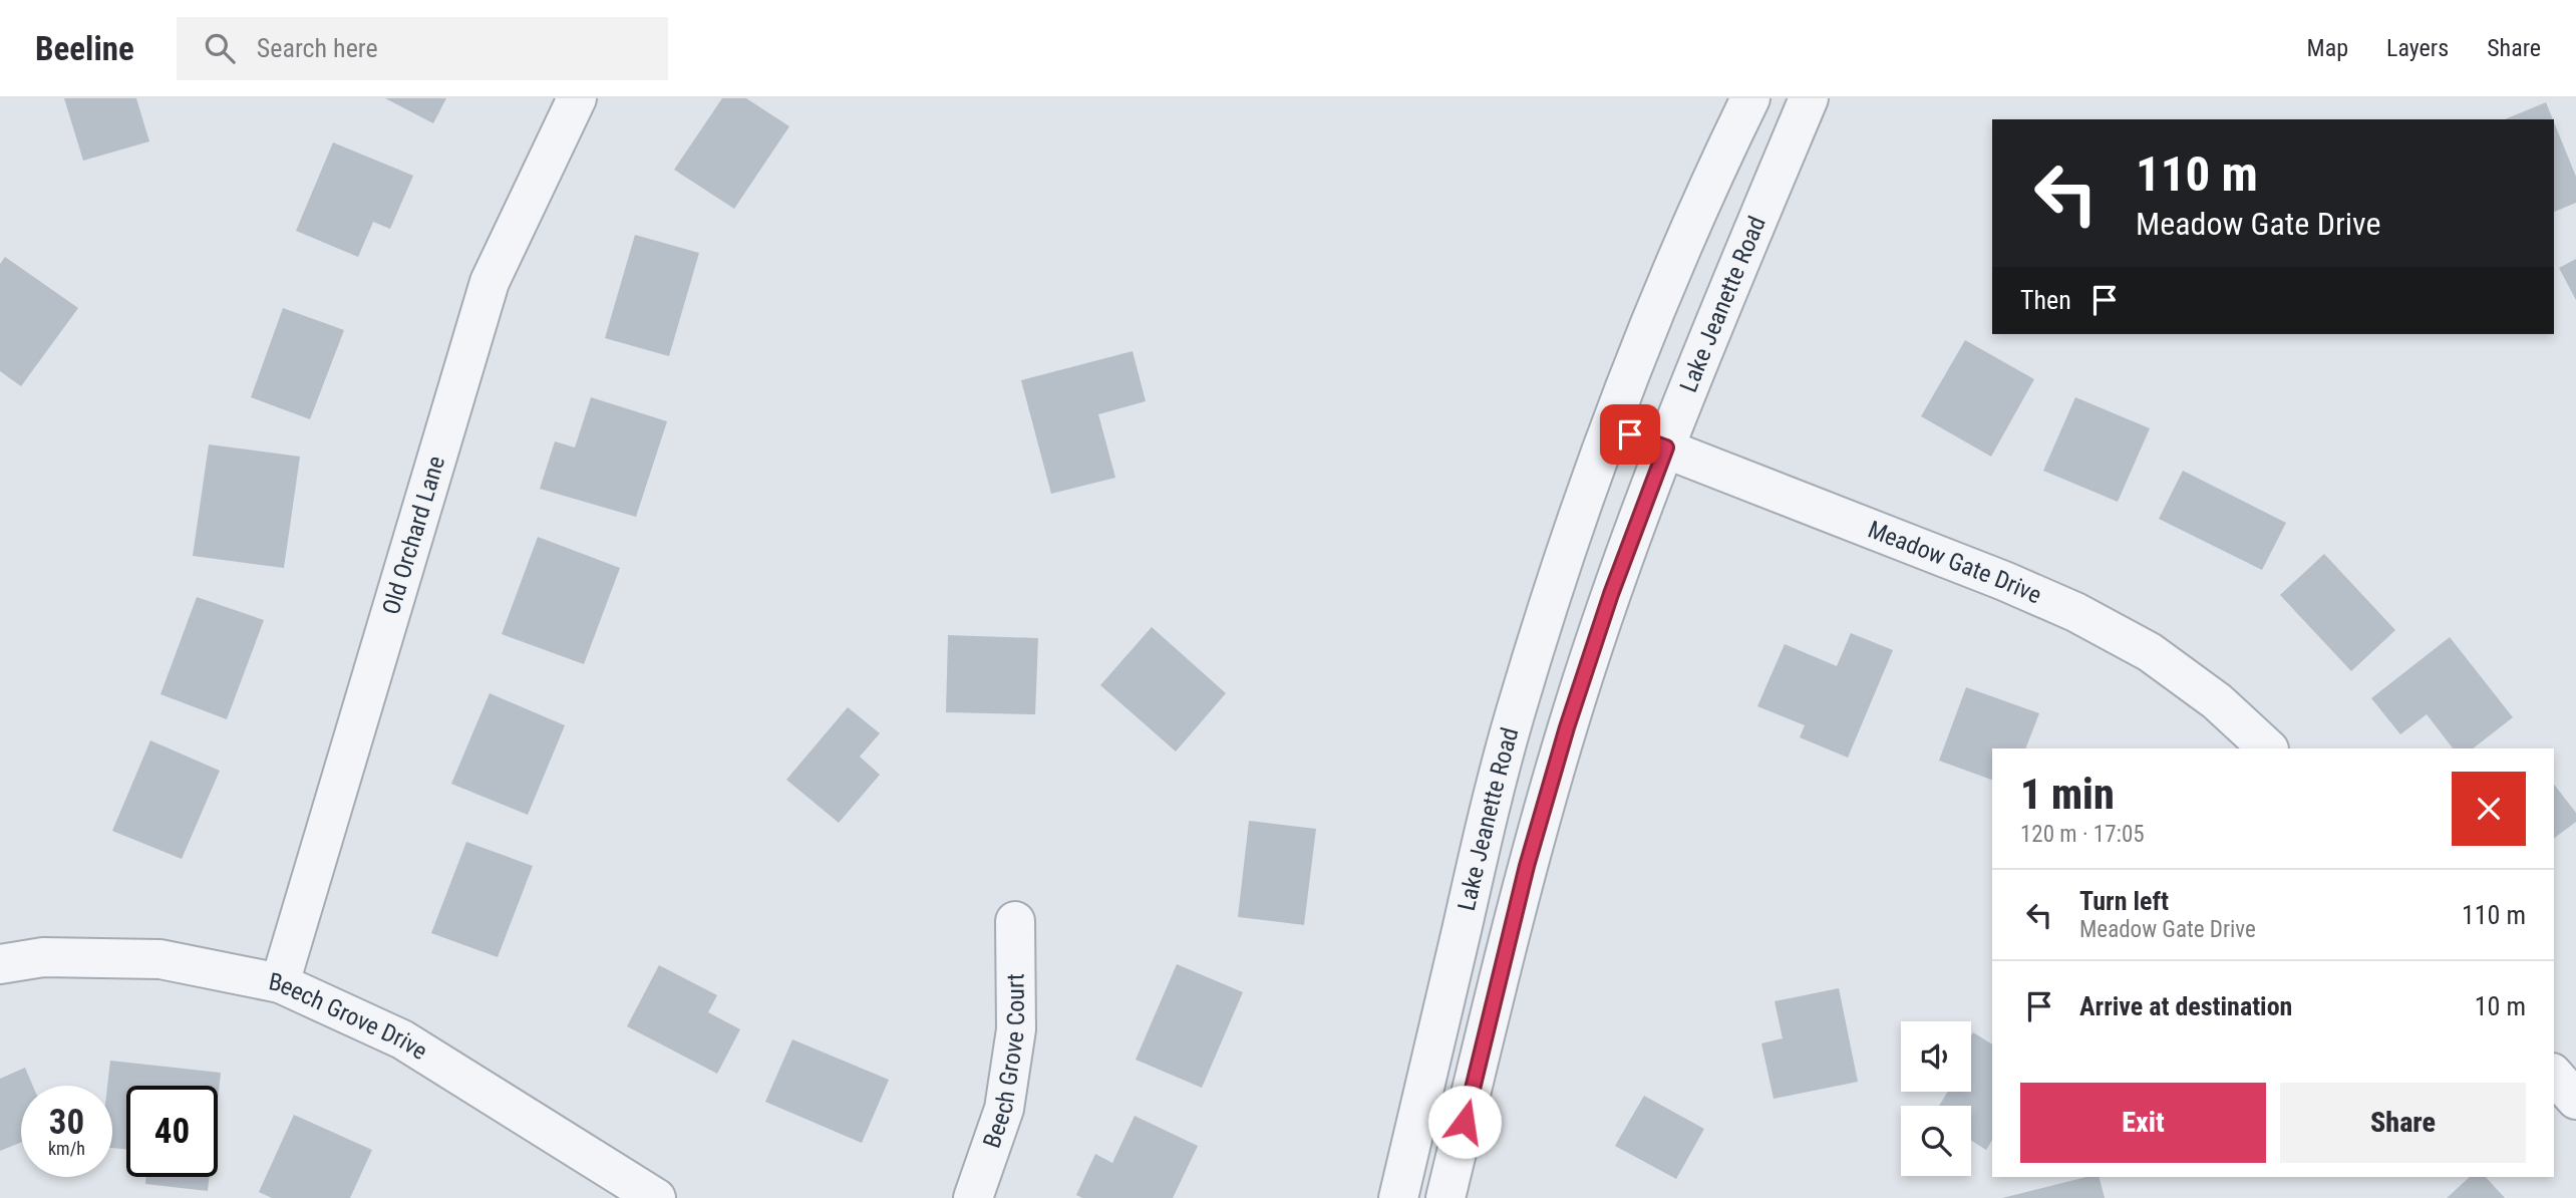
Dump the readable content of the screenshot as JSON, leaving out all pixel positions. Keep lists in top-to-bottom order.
{
  "streets": {
    "street": [
      "Lake Jeanette Road",
      "Old Orchard Lane",
      "Meadow Gate Drive",
      "Beech Grove Drive",
      "Beech Grove Court"
    ]
  },
  "crossings": [
    ["Lake Jeanette Road", "Meadow Gate Drive"],
    ["Old Orchard Lane", "Beech Grove Drive"]
  ],
  "page": {
    "header": "Beeline",
    "search": "Search here",
    "nav": ["Map", "Layers", "Share"],
    "turn": ["110 m", "Meadow Gate Drive"],
    "then": "Then",
    "heading": ["1 min", "120 m · 17:05"],
    "list": [
      {
        "name": "Turn left",
        "note": "Meadow Gate Drive",
        "value": "110 m"
      },
      {
        "name": "Arrive at destination",
        "value": "10 m"
      }
    ],
    "buttons": ["Exit", "Share"],
    "speed": "30 km/h",
    "limit": "40"
  }
}
